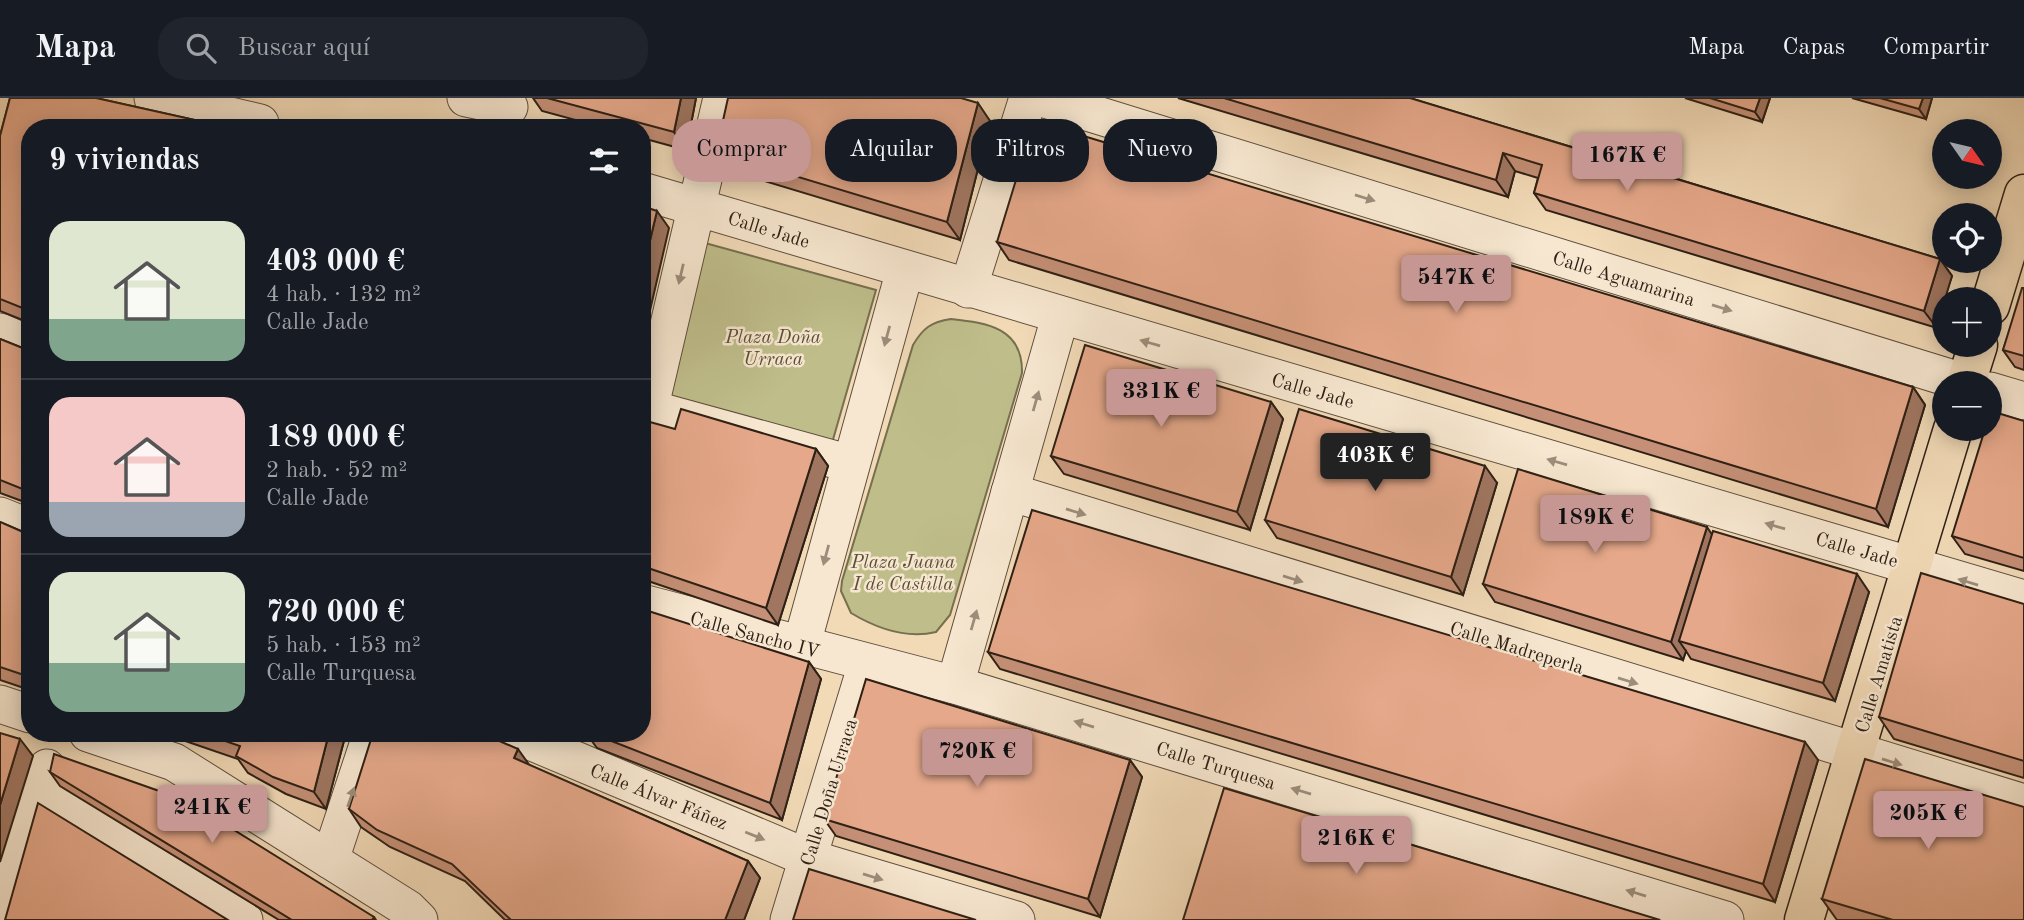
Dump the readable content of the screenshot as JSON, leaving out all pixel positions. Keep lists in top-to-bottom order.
{
  "streets": {
    "main road": ["Calle Amatista"],
    "street": [
      "Calle Jade",
      "Calle Aguamarina",
      "Calle Sancho IV",
      "Calle Madreperla",
      "Calle Turquesa",
      "Calle Doña Urraca",
      "Calle Álvar Fáñez"
    ]
  },
  "crossings": [
    ["Calle Jade", "Calle Amatista"],
    ["Calle Sancho IV", "Calle Turquesa"],
    ["Calle Sancho IV", "Calle Doña Urraca"],
    ["Calle Madreperla", "Calle Amatista"],
    ["Calle Turquesa", "Calle Doña Urraca"],
    ["Calle Doña Urraca", "Calle Álvar Fáñez"]
  ],
  "one_way": [
    "Calle Jade",
    "Calle Aguamarina",
    "Calle Madreperla",
    "Calle Turquesa",
    "Calle Álvar Fáñez"
  ],
  "parks": ["Plaza Doña Urraca", "Plaza Juana I de Castilla"],
  "north": "bottom right",
  "page": {
    "header": "Mapa",
    "search": "Buscar aquí",
    "nav": ["Mapa", "Capas", "Compartir"],
    "map_buttons": ["+", "−"],
    "chip": [
      "Comprar",
      "Alquilar",
      "Filtros",
      "Nuevo"
    ],
    "heading": "9 viviendas",
    "price": [
      "167K €",
      "547K €",
      "331K €",
      "403K €",
      "189K €",
      "720K €",
      "241K €",
      "205K €",
      "216K €"
    ],
    "list": [
      {
        "name": "403 000 €",
        "note": "4 hab. · 132 m² · Calle Jade"
      },
      {
        "name": "189 000 €",
        "note": "2 hab. · 52 m² · Calle Jade"
      },
      {
        "name": "720 000 €",
        "note": "5 hab. · 153 m² · Calle Turquesa"
      }
    ]
  }
}
